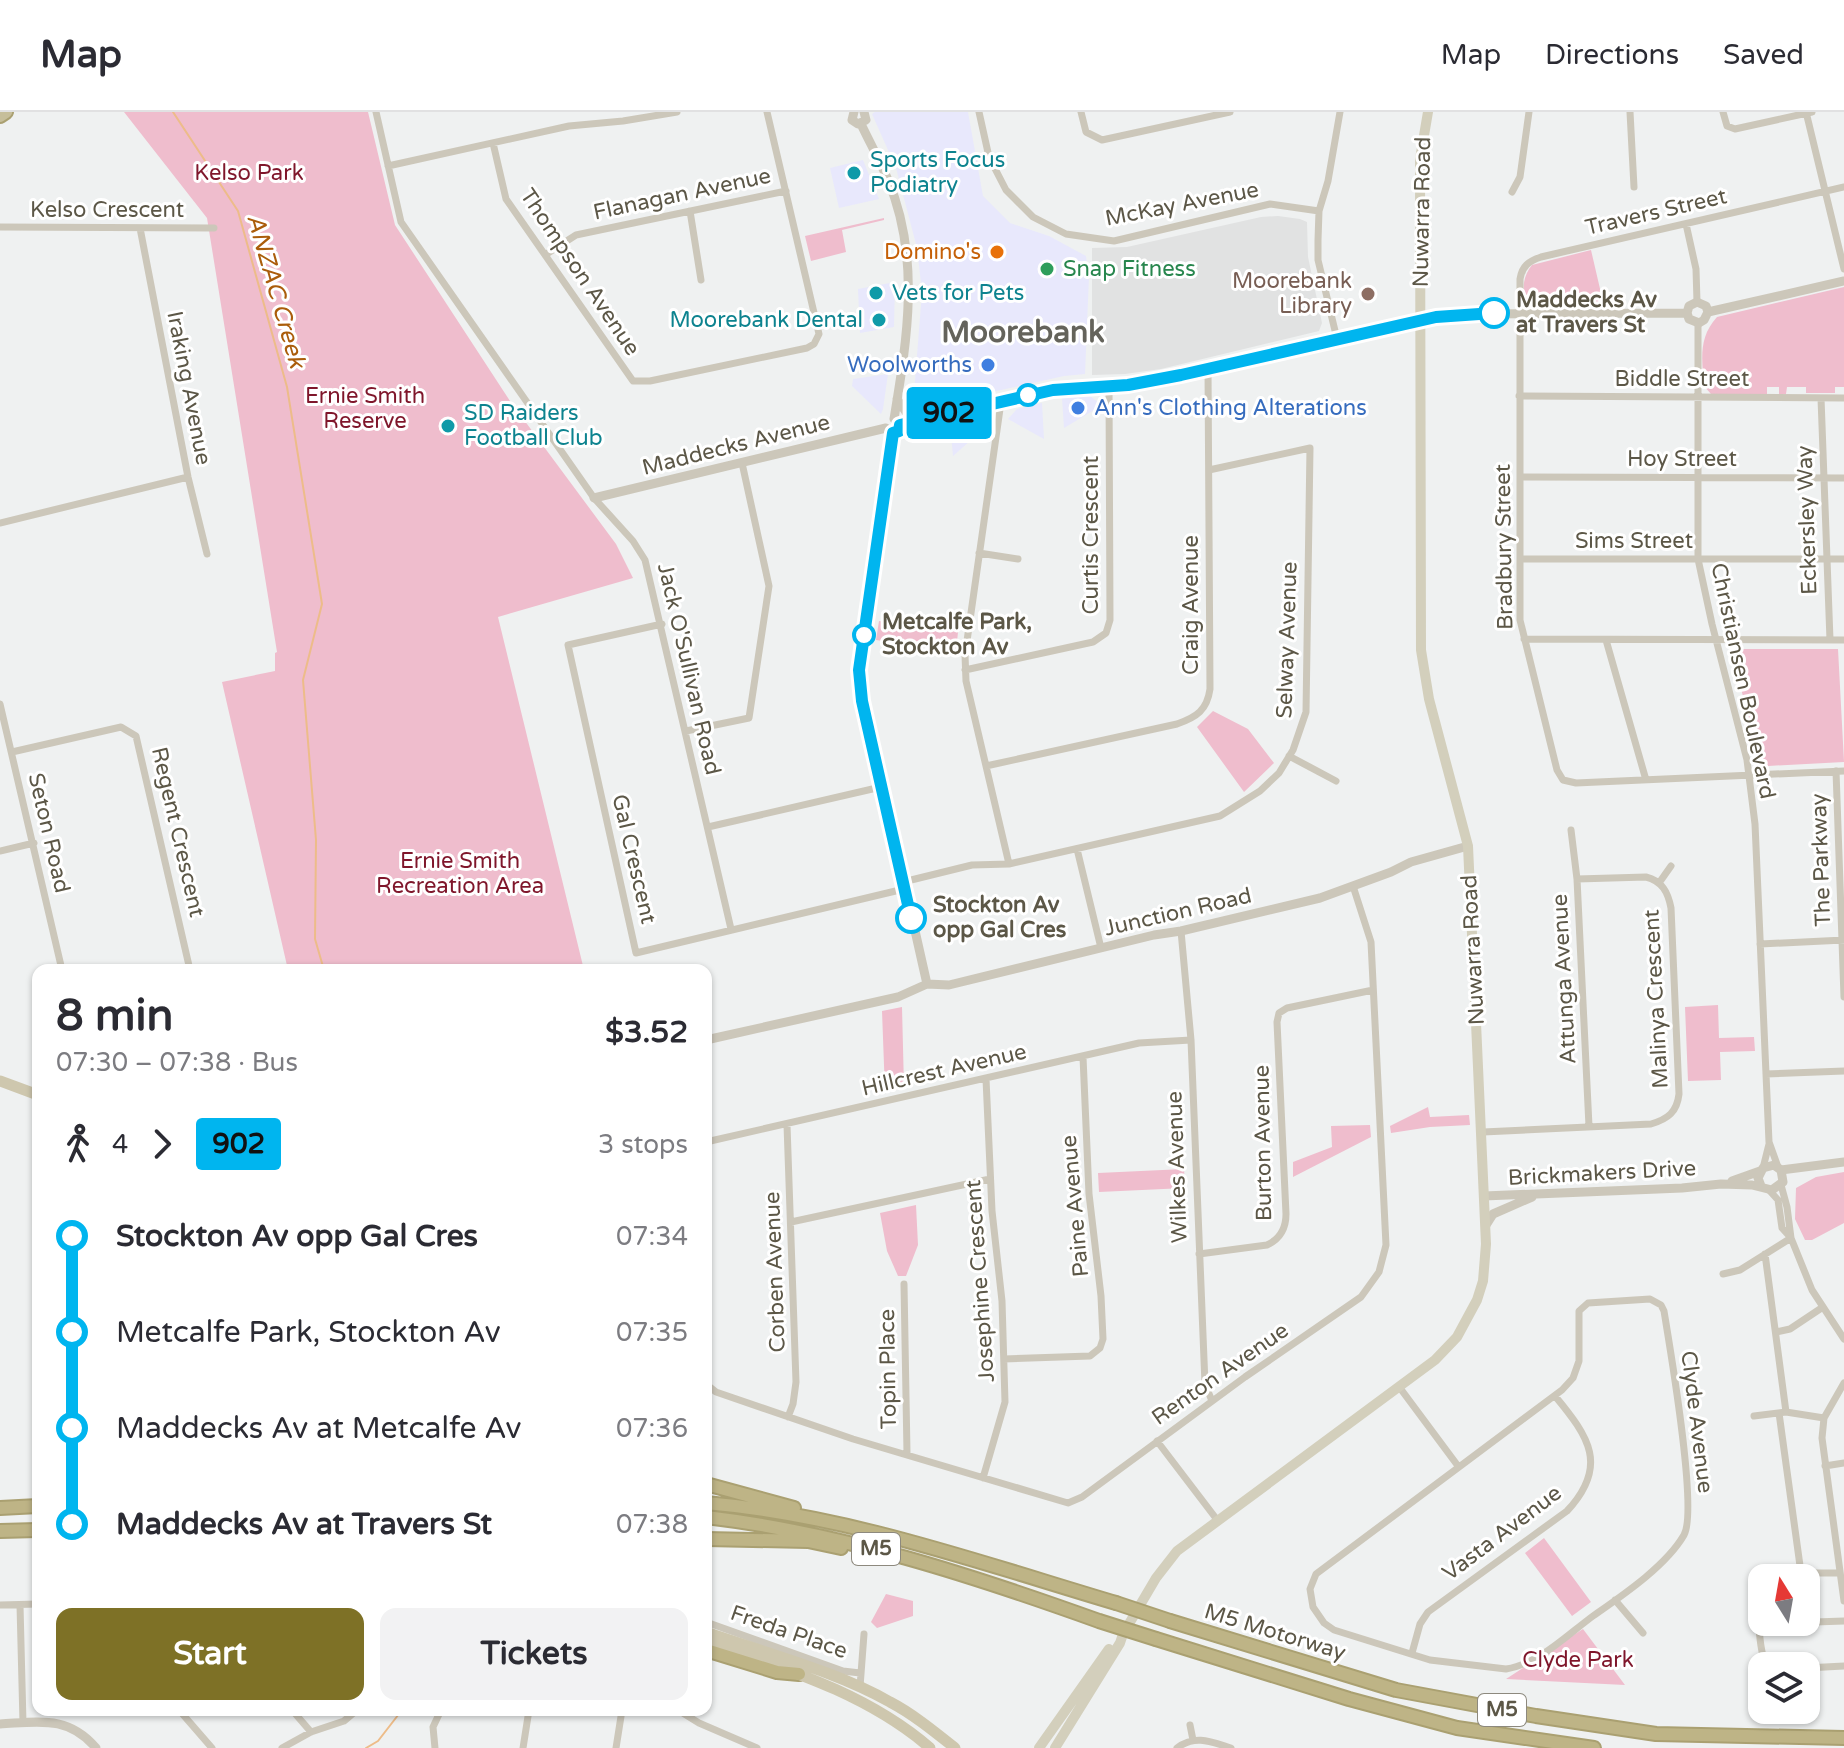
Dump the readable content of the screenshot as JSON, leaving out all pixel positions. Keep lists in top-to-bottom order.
{
  "streets": {
    "highway": ["M5", "M5 Motorway"],
    "main road": ["Nuwarra Road"],
    "street": [
      "Flanagan Avenue",
      "McKay Avenue",
      "Kelso Crescent",
      "Travers Street",
      "Thompson Avenue",
      "Biddle Street",
      "Iraking Avenue",
      "Maddecks Avenue",
      "Hoy Street",
      "Eckersley Way",
      "Curtis Crescent",
      "Sims Street",
      "Bradbury Street",
      "Craig Avenue",
      "Selway Avenue",
      "Jack O'Sullivan Road",
      "Christiansen Boulevard",
      "Regent Crescent",
      "Seton Road",
      "Gal Crescent",
      "The Parkway",
      "Junction Road",
      "Attunga Avenue",
      "Malinya Crescent",
      "Hillcrest Avenue",
      "Burton Avenue",
      "Wilkes Avenue",
      "Brickmakers Drive",
      "Paine Avenue",
      "Corben Avenue",
      "Josephine Crescent",
      "Topin Place",
      "Renton Avenue",
      "Clyde Avenue",
      "Vasta Avenue",
      "Freda Place"
    ]
  },
  "crossings": [
    ["Flanagan Avenue", "Thompson Avenue"],
    ["Kelso Crescent", "Iraking Avenue"],
    ["Nuwarra Road", "Junction Road"],
    ["Nuwarra Road", "Malinya Crescent"],
    ["Nuwarra Road", "Brickmakers Drive"],
    ["Travers Street", "Bradbury Street"],
    ["Biddle Street", "Eckersley Way"],
    ["Biddle Street", "Bradbury Street"],
    ["Biddle Street", "Christiansen Boulevard"],
    ["Maddecks Avenue", "Jack O'Sullivan Road"],
    ["Hoy Street", "Eckersley Way"],
    ["Hoy Street", "Bradbury Street"],
    ["Hoy Street", "Christiansen Boulevard"],
    ["Eckersley Way", "Sims Street"],
    ["Sims Street", "Bradbury Street"],
    ["Sims Street", "Christiansen Boulevard"],
    ["Bradbury Street", "Christiansen Boulevard"],
    ["Bradbury Street", "The Parkway"],
    ["Craig Avenue", "Selway Avenue"],
    ["Selway Avenue", "Gal Crescent"],
    ["Jack O'Sullivan Road", "Gal Crescent"],
    ["Christiansen Boulevard", "Brickmakers Drive"],
    ["Regent Crescent", "Seton Road"],
    ["Junction Road", "Wilkes Avenue"],
    ["Junction Road", "Renton Avenue"],
    ["Attunga Avenue", "Malinya Crescent"],
    ["Hillcrest Avenue", "Wilkes Avenue"],
    ["Hillcrest Avenue", "Paine Avenue"],
    ["Hillcrest Avenue", "Corben Avenue"],
    ["Hillcrest Avenue", "Josephine Crescent"],
    ["Burton Avenue", "Wilkes Avenue"],
    ["Wilkes Avenue", "Renton Avenue"],
    ["Paine Avenue", "Josephine Crescent"],
    ["Corben Avenue", "Renton Avenue"],
    ["Josephine Crescent", "Renton Avenue"],
    ["Topin Place", "Renton Avenue"],
    ["Clyde Avenue", "Vasta Avenue"]
  ],
  "districts": ["Moorebank"],
  "water": ["ANZAC Creek"],
  "parks": [
    "Kelso Park",
    "Ernie Smith Reserve",
    "Ernie Smith Recreation Area",
    "Clyde Park"
  ],
  "places": [
    "Sports Focus Podiatry",
    "Domino's",
    "Snap Fitness",
    "Vets for Pets",
    "Moorebank Library",
    "Maddecks Av at Travers St",
    "Moorebank Dental",
    "Woolworths",
    "Ann's Clothing Alterations",
    "SD Raiders Football Club",
    "Metcalfe Park, Stockton Av",
    "Stockton Av opp Gal Cres"
  ],
  "lines": ["bus line 902"],
  "north": "top",
  "page": {
    "header": "Map",
    "nav": ["Map", "Directions", "Saved"],
    "on_map": "902",
    "heading": ["8 min", "07:30 – 07:38 · Bus", "$3.52"],
    "legs": ["4", "902", "3 stops"],
    "list": [
      {
        "name": "Stockton Av opp Gal Cres",
        "value": "07:34"
      },
      {
        "name": "Metcalfe Park, Stockton Av",
        "value": "07:35"
      },
      {
        "name": "Maddecks Av at Metcalfe Av",
        "value": "07:36"
      },
      {
        "name": "Maddecks Av at Travers St",
        "value": "07:38"
      }
    ],
    "buttons": ["Start", "Tickets"]
  }
}
